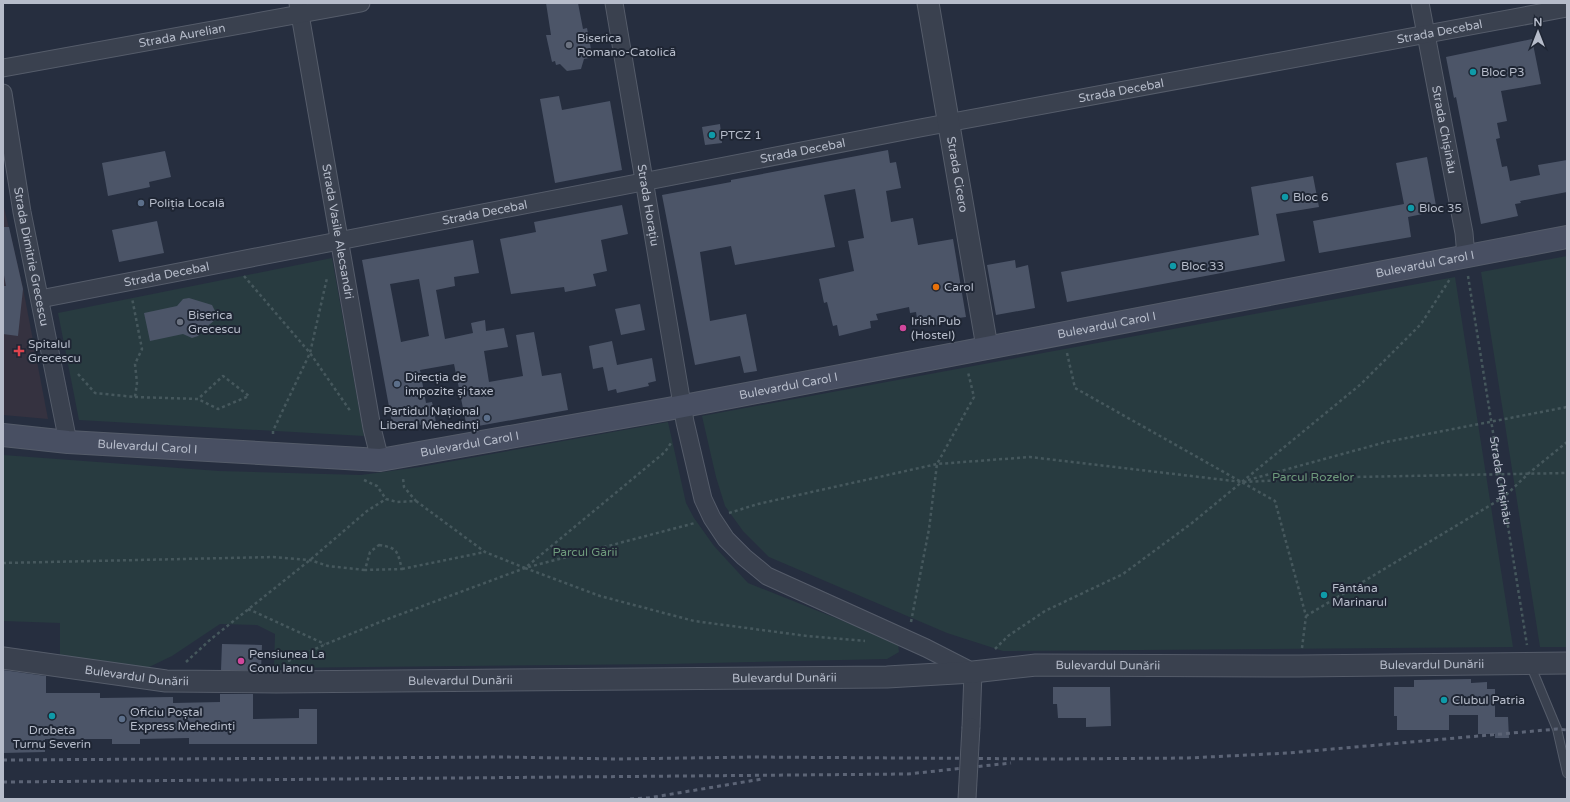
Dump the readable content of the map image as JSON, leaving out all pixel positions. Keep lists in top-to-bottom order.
{
  "streets": {
    "main road": ["Bulevardul Carol I"],
    "street": [
      "Strada Decebal",
      "Strada Aurelian",
      "Strada Chișinău",
      "Strada Cicero",
      "Strada Horațiu",
      "Strada Vasile Alecsandri",
      "Strada Dimitrie Grecescu",
      "Bulevardul Dunării"
    ]
  },
  "crossings": [
    ["Strada Decebal", "Strada Chișinău"],
    ["Strada Decebal", "Strada Cicero"],
    ["Strada Decebal", "Strada Horațiu"],
    ["Strada Decebal", "Strada Vasile Alecsandri"],
    ["Strada Decebal", "Strada Dimitrie Grecescu"],
    ["Strada Aurelian", "Strada Vasile Alecsandri"],
    ["Strada Chișinău", "Bulevardul Carol I"],
    ["Strada Chișinău", "Bulevardul Dunării"],
    ["Strada Cicero", "Bulevardul Carol I"],
    ["Strada Horațiu", "Bulevardul Carol I"],
    ["Strada Horațiu", "Bulevardul Dunării"],
    ["Strada Vasile Alecsandri", "Bulevardul Carol I"],
    ["Strada Dimitrie Grecescu", "Bulevardul Carol I"]
  ],
  "parks": ["Parcul Rozelor", "Parcul Gării"],
  "places": {
    "other": [
      "Biserica Romano-Catolică",
      "Bloc P3",
      "PTCZ 1",
      "Bloc 6",
      "Poliția Locală",
      "Bloc 35",
      "Bloc 33",
      "Carol",
      "Biserica Grecescu",
      "Irish Pub (Hostel)",
      "Direcția de impozite și taxe",
      "Partidul Național Liberal Mehedinți",
      "Fântâna Marinarul",
      "Pensiunea La Conu Iancu",
      "Clubul Patria",
      "Drobeta Turnu Severin",
      "Oficiu Poștal Express Mehedinți"
    ],
    "health": ["Spitalul Grecescu"]
  },
  "north": "top"
}
